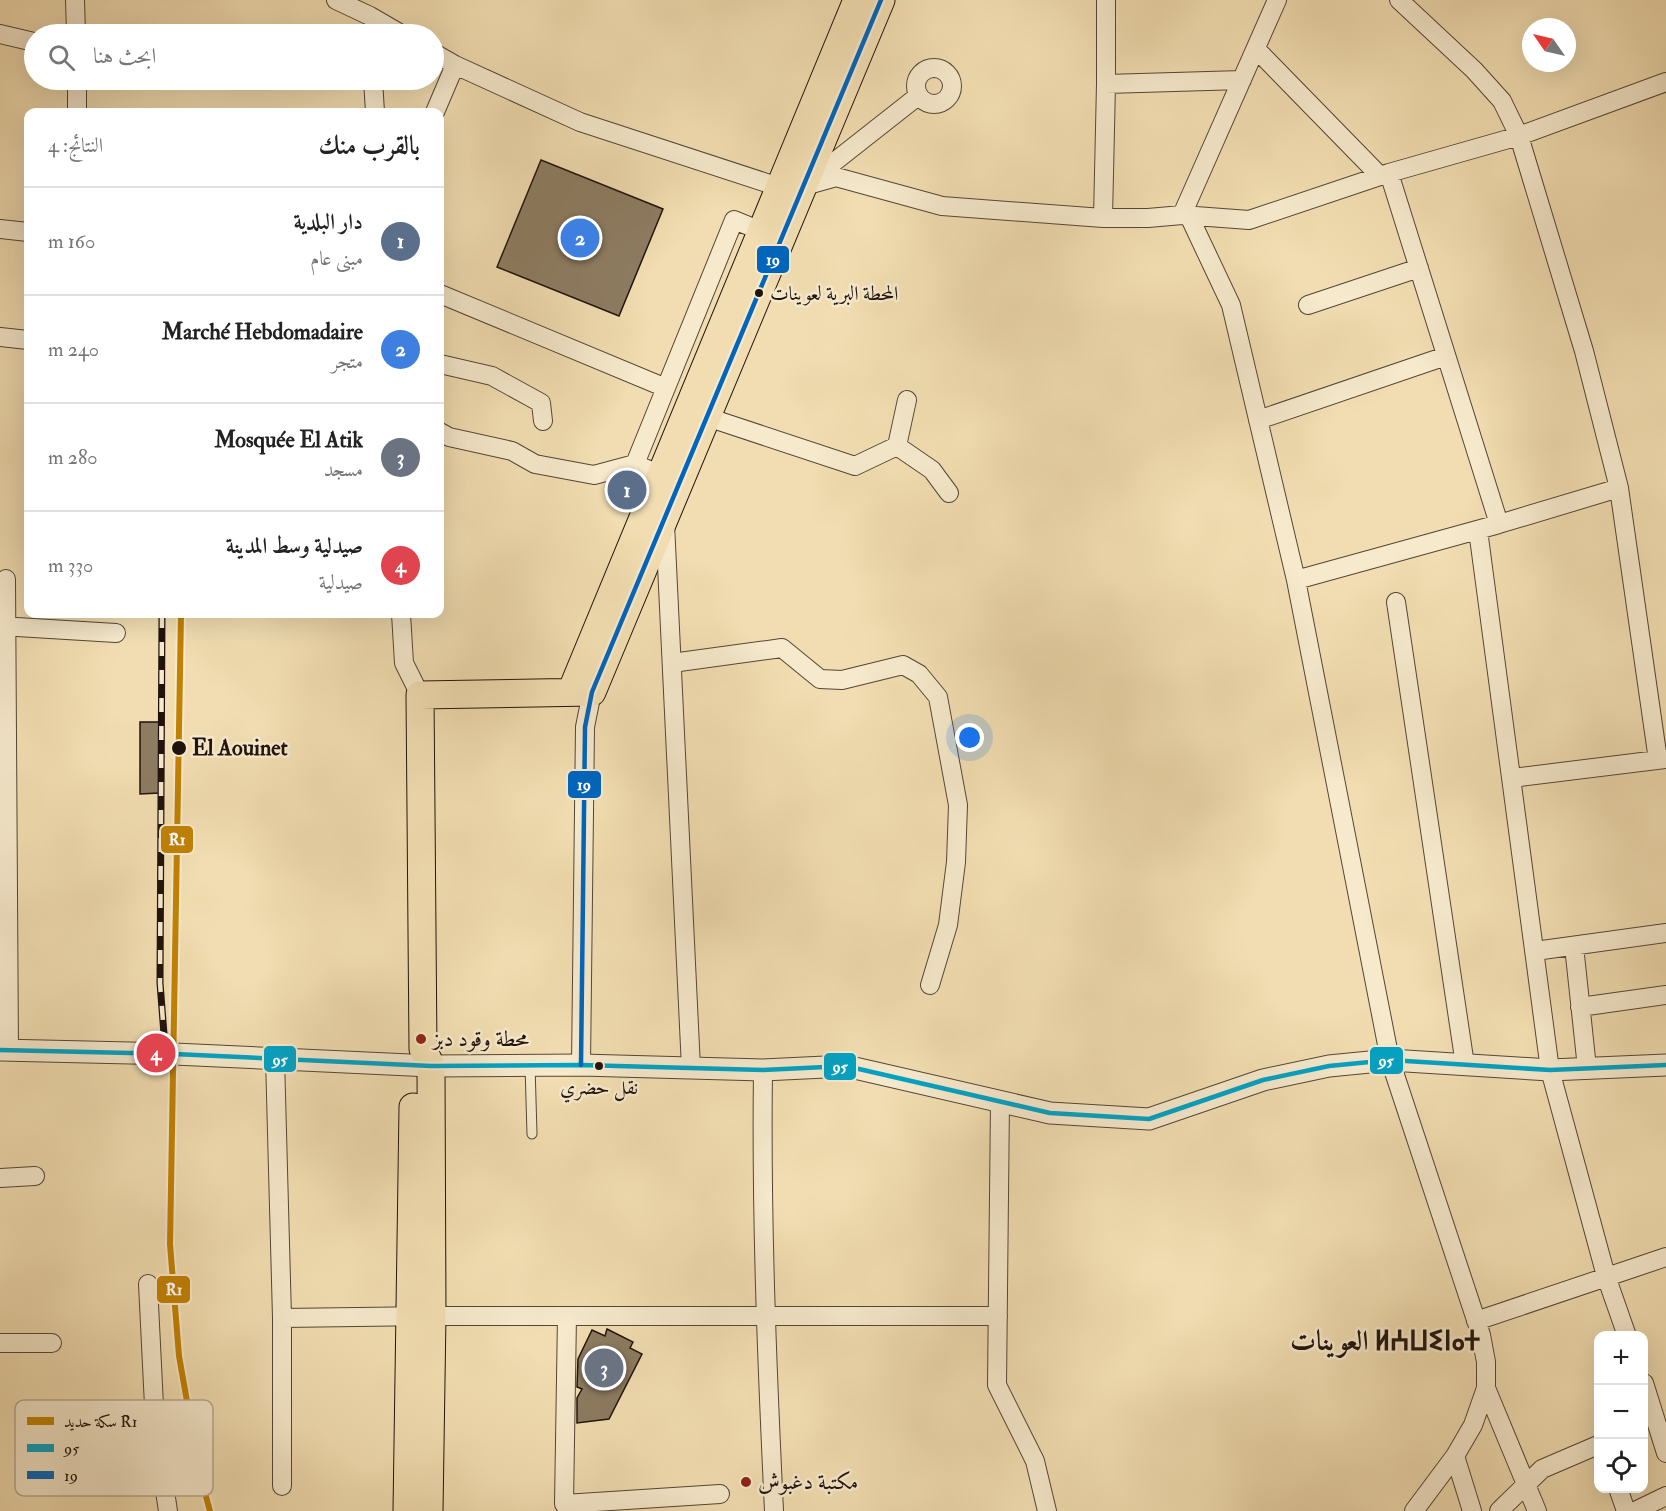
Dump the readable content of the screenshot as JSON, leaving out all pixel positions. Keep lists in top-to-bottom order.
{
  "districts": ["العوينات ⵍⵄⵡⵉⵏⴰⵜ"],
  "places": [
    "المحطة البرية لعوينات",
    "El Aouinet",
    "محطة وقود دبز",
    "نقل حضري",
    "مكتبة دغبوش"
  ],
  "lines": ["transit line 19", "rail line R1", "transit line 95"],
  "legend": ["سكة حديد R1", "95", "19"],
  "north": "top left",
  "page": {
    "search": "ابحث هنا",
    "heading": ["بالقرب منك", "النتائج: 4"],
    "list": [
      {
        "mark": "1",
        "name": "دار البلدية",
        "note": "مبنى عام",
        "value": "160 m"
      },
      {
        "mark": "2",
        "name": "Marché Hebdomadaire",
        "note": "متجر",
        "value": "240 m"
      },
      {
        "mark": "3",
        "name": "Mosquée El Atik",
        "note": "مسجد",
        "value": "280 m"
      },
      {
        "mark": "4",
        "name": "صيدلية وسط المدينة",
        "note": "صيدلية",
        "value": "330 m"
      }
    ],
    "pins": [
      "2",
      "1",
      "4",
      "3"
    ],
    "map_buttons": ["+", "−"]
  }
}
